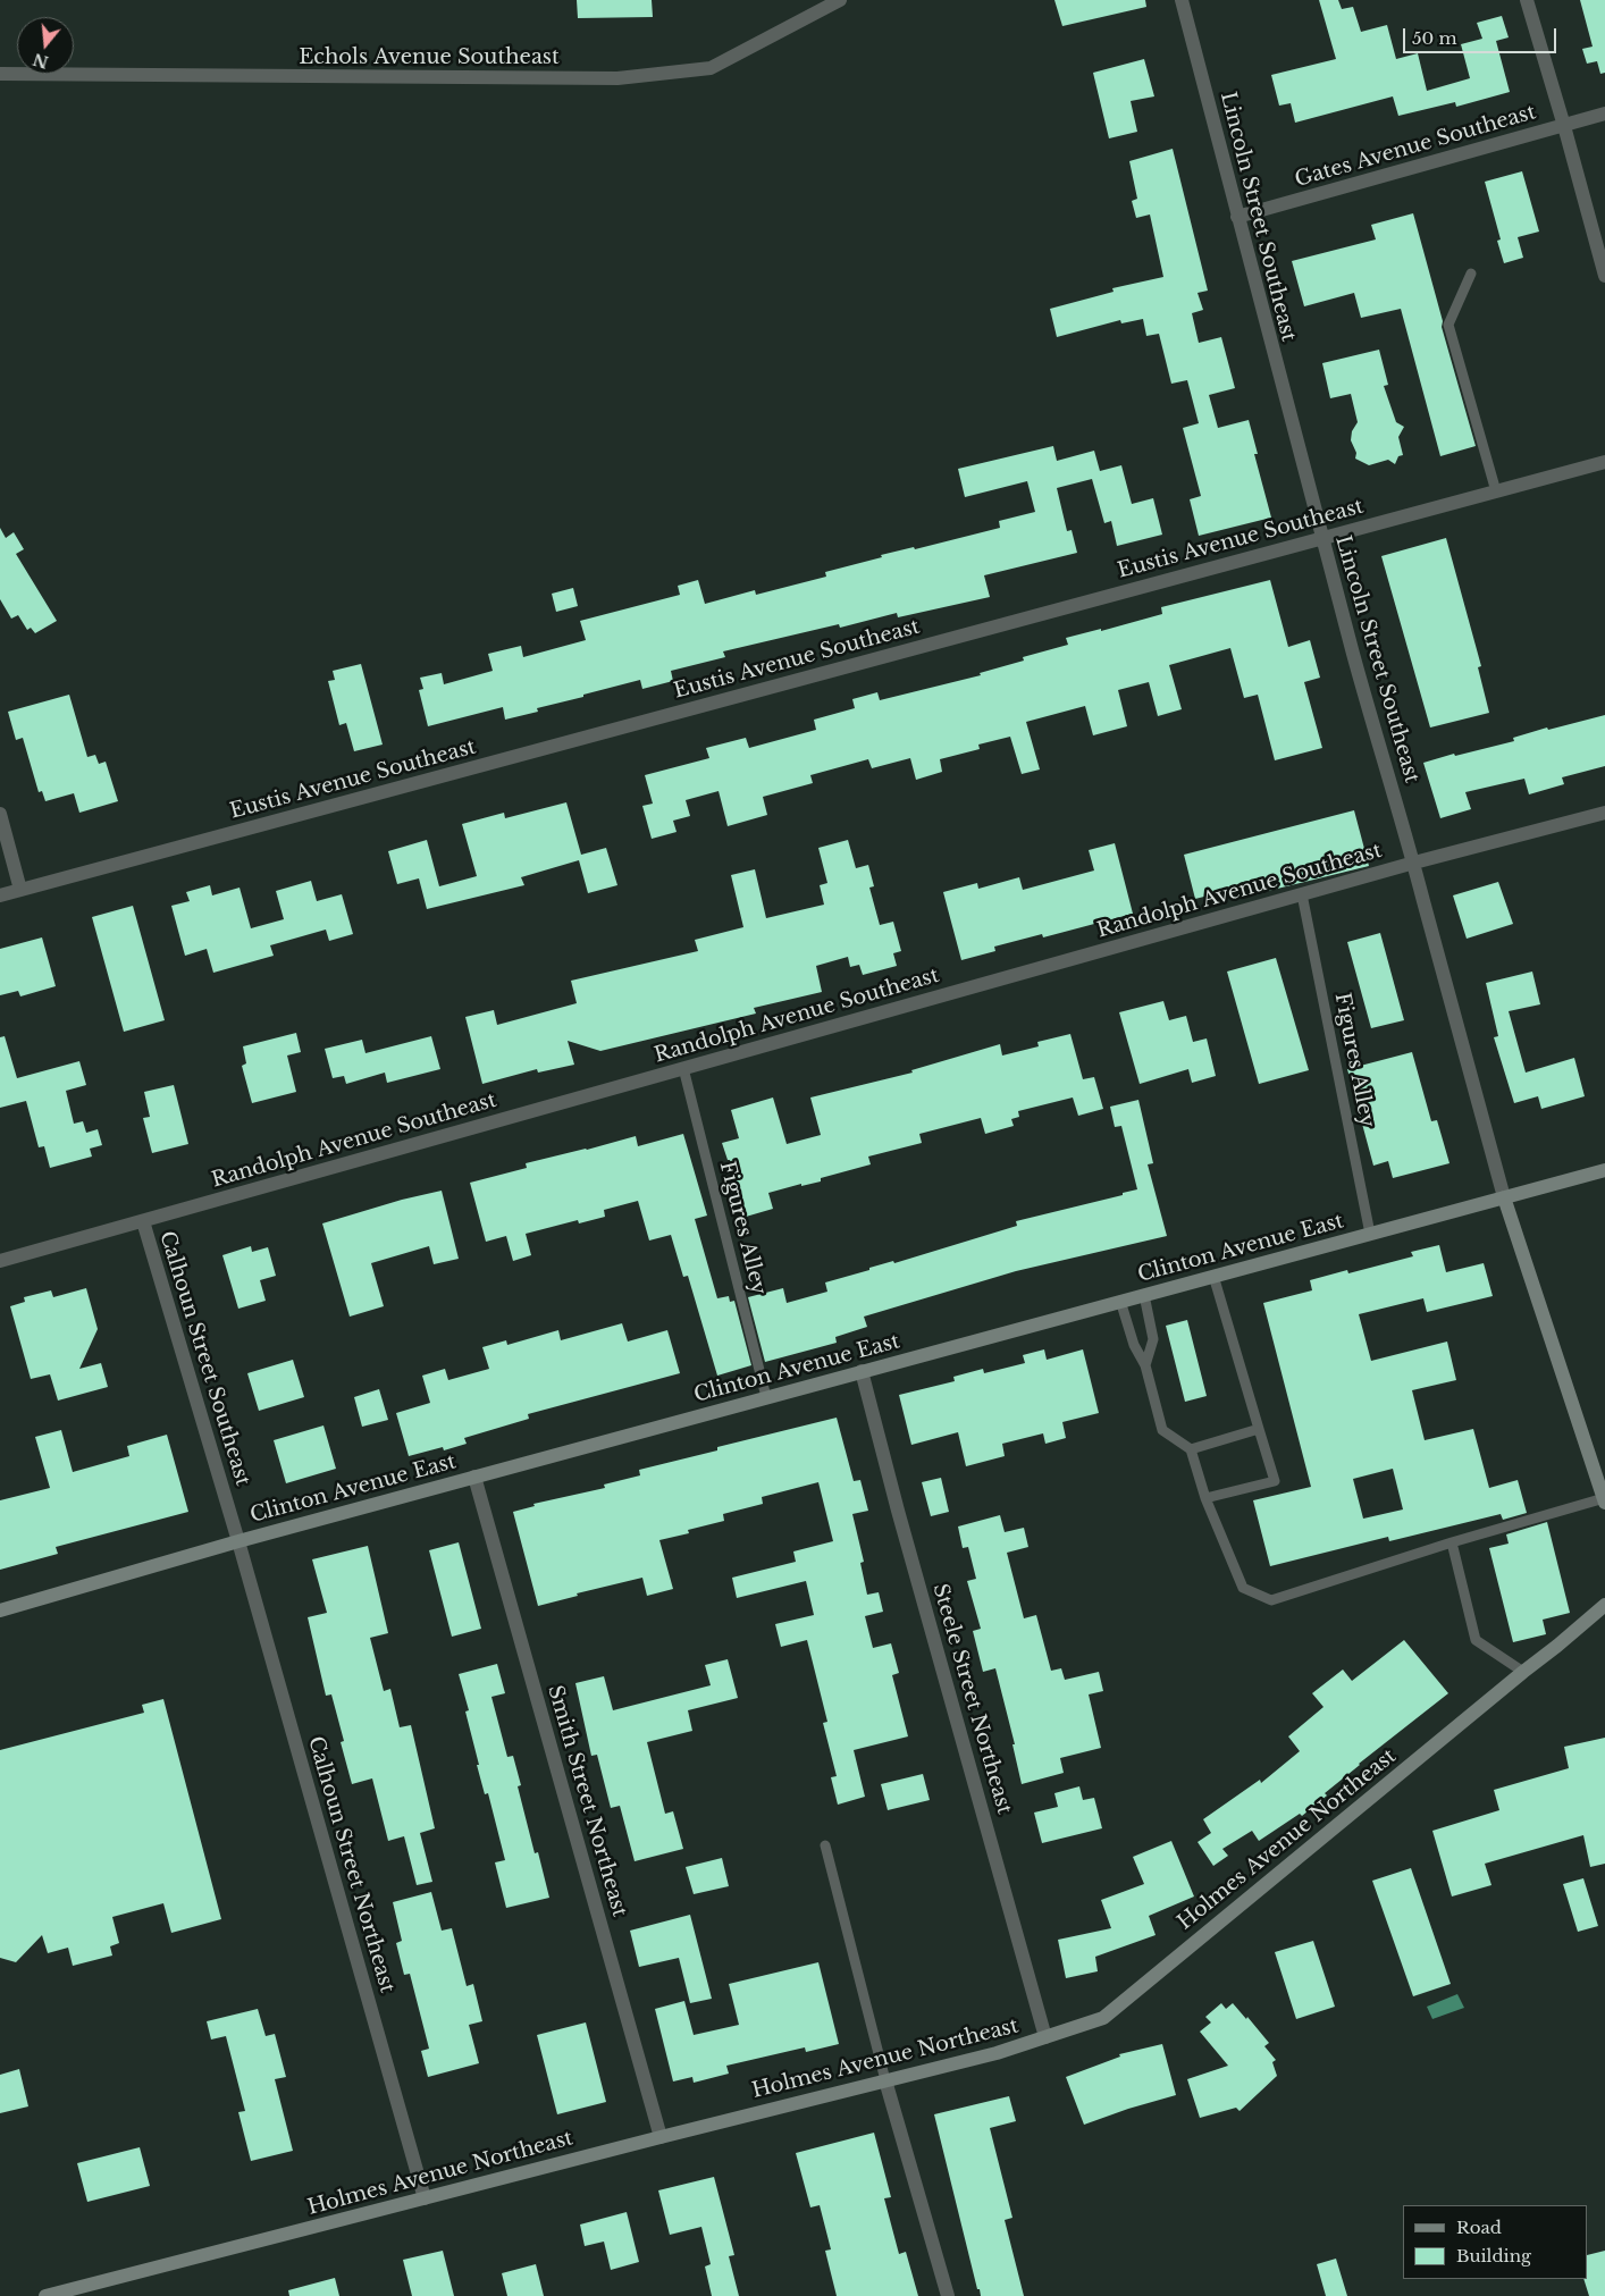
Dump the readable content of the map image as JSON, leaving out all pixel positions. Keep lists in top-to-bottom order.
{
  "streets": {
    "street": [
      "Echols Avenue Southeast",
      "Gates Avenue Southeast",
      "Lincoln Street Southeast",
      "Eustis Avenue Southeast",
      "Randolph Avenue Southeast",
      "Clinton Avenue East",
      "Calhoun Street Southeast",
      "Steele Street Northeast",
      "Smith Street Northeast",
      "Holmes Avenue Northeast",
      "Calhoun Street Northeast"
    ],
    "lane": ["Figures Alley"]
  },
  "crossings": [
    ["Gates Avenue Southeast", "Lincoln Street Southeast"],
    ["Lincoln Street Southeast", "Eustis Avenue Southeast"],
    ["Lincoln Street Southeast", "Randolph Avenue Southeast"],
    ["Lincoln Street Southeast", "Clinton Avenue East"],
    ["Randolph Avenue Southeast", "Figures Alley"],
    ["Randolph Avenue Southeast", "Calhoun Street Southeast"],
    ["Figures Alley", "Clinton Avenue East"],
    ["Clinton Avenue East", "Calhoun Street Southeast"],
    ["Clinton Avenue East", "Steele Street Northeast"],
    ["Clinton Avenue East", "Smith Street Northeast"],
    ["Clinton Avenue East", "Calhoun Street Northeast"],
    ["Calhoun Street Southeast", "Calhoun Street Northeast"],
    ["Steele Street Northeast", "Holmes Avenue Northeast"],
    ["Smith Street Northeast", "Holmes Avenue Northeast"],
    ["Holmes Avenue Northeast", "Calhoun Street Northeast"]
  ],
  "legend": ["Road", "Building"],
  "scale_bar": "50 m",
  "north": "bottom"
}
